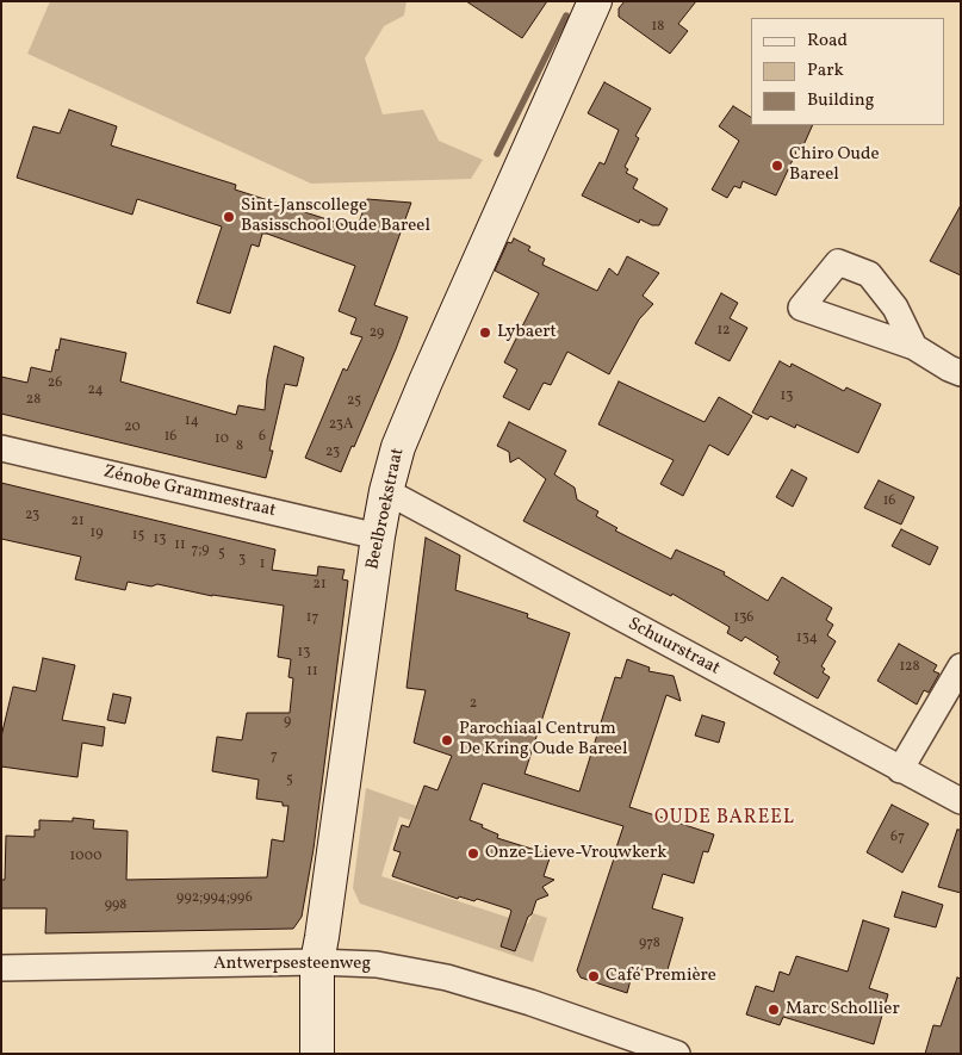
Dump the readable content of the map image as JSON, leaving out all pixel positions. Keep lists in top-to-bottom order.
{
  "streets": {
    "street": [
      "Zénobe Grammestraat",
      "Beelbroekstraat",
      "Schuurstraat",
      "Antwerpsesteenweg"
    ]
  },
  "crossings": [
    ["Zénobe Grammestraat", "Beelbroekstraat"],
    ["Beelbroekstraat", "Schuurstraat"],
    ["Beelbroekstraat", "Antwerpsesteenweg"]
  ],
  "districts": ["OUDE BAREEL"],
  "places": [
    "Chiro Oude Bareel",
    "Sint-Janscollege Basisschool Oude Bareel",
    "Lybaert",
    "Parochiaal Centrum De Kring Oude Bareel",
    "Onze-Lieve-Vrouwkerk",
    "Café Première",
    "Marc Schollier"
  ],
  "house_numbers": [
    "18",
    "12",
    "29",
    "26",
    "24",
    "13",
    "28",
    "25",
    "14",
    "23A",
    "20",
    "16",
    "6",
    "10",
    "8",
    "23",
    "16",
    "23",
    "21",
    "19",
    "15",
    "13",
    "11",
    "7;9",
    "5",
    "3",
    "1",
    "21",
    "17",
    "136",
    "134",
    "13",
    "128",
    "11",
    "2",
    "9",
    "7",
    "5",
    "67",
    "1000",
    "992;994;996",
    "998",
    "978"
  ],
  "legend": ["Road", "Park", "Building"]
}
